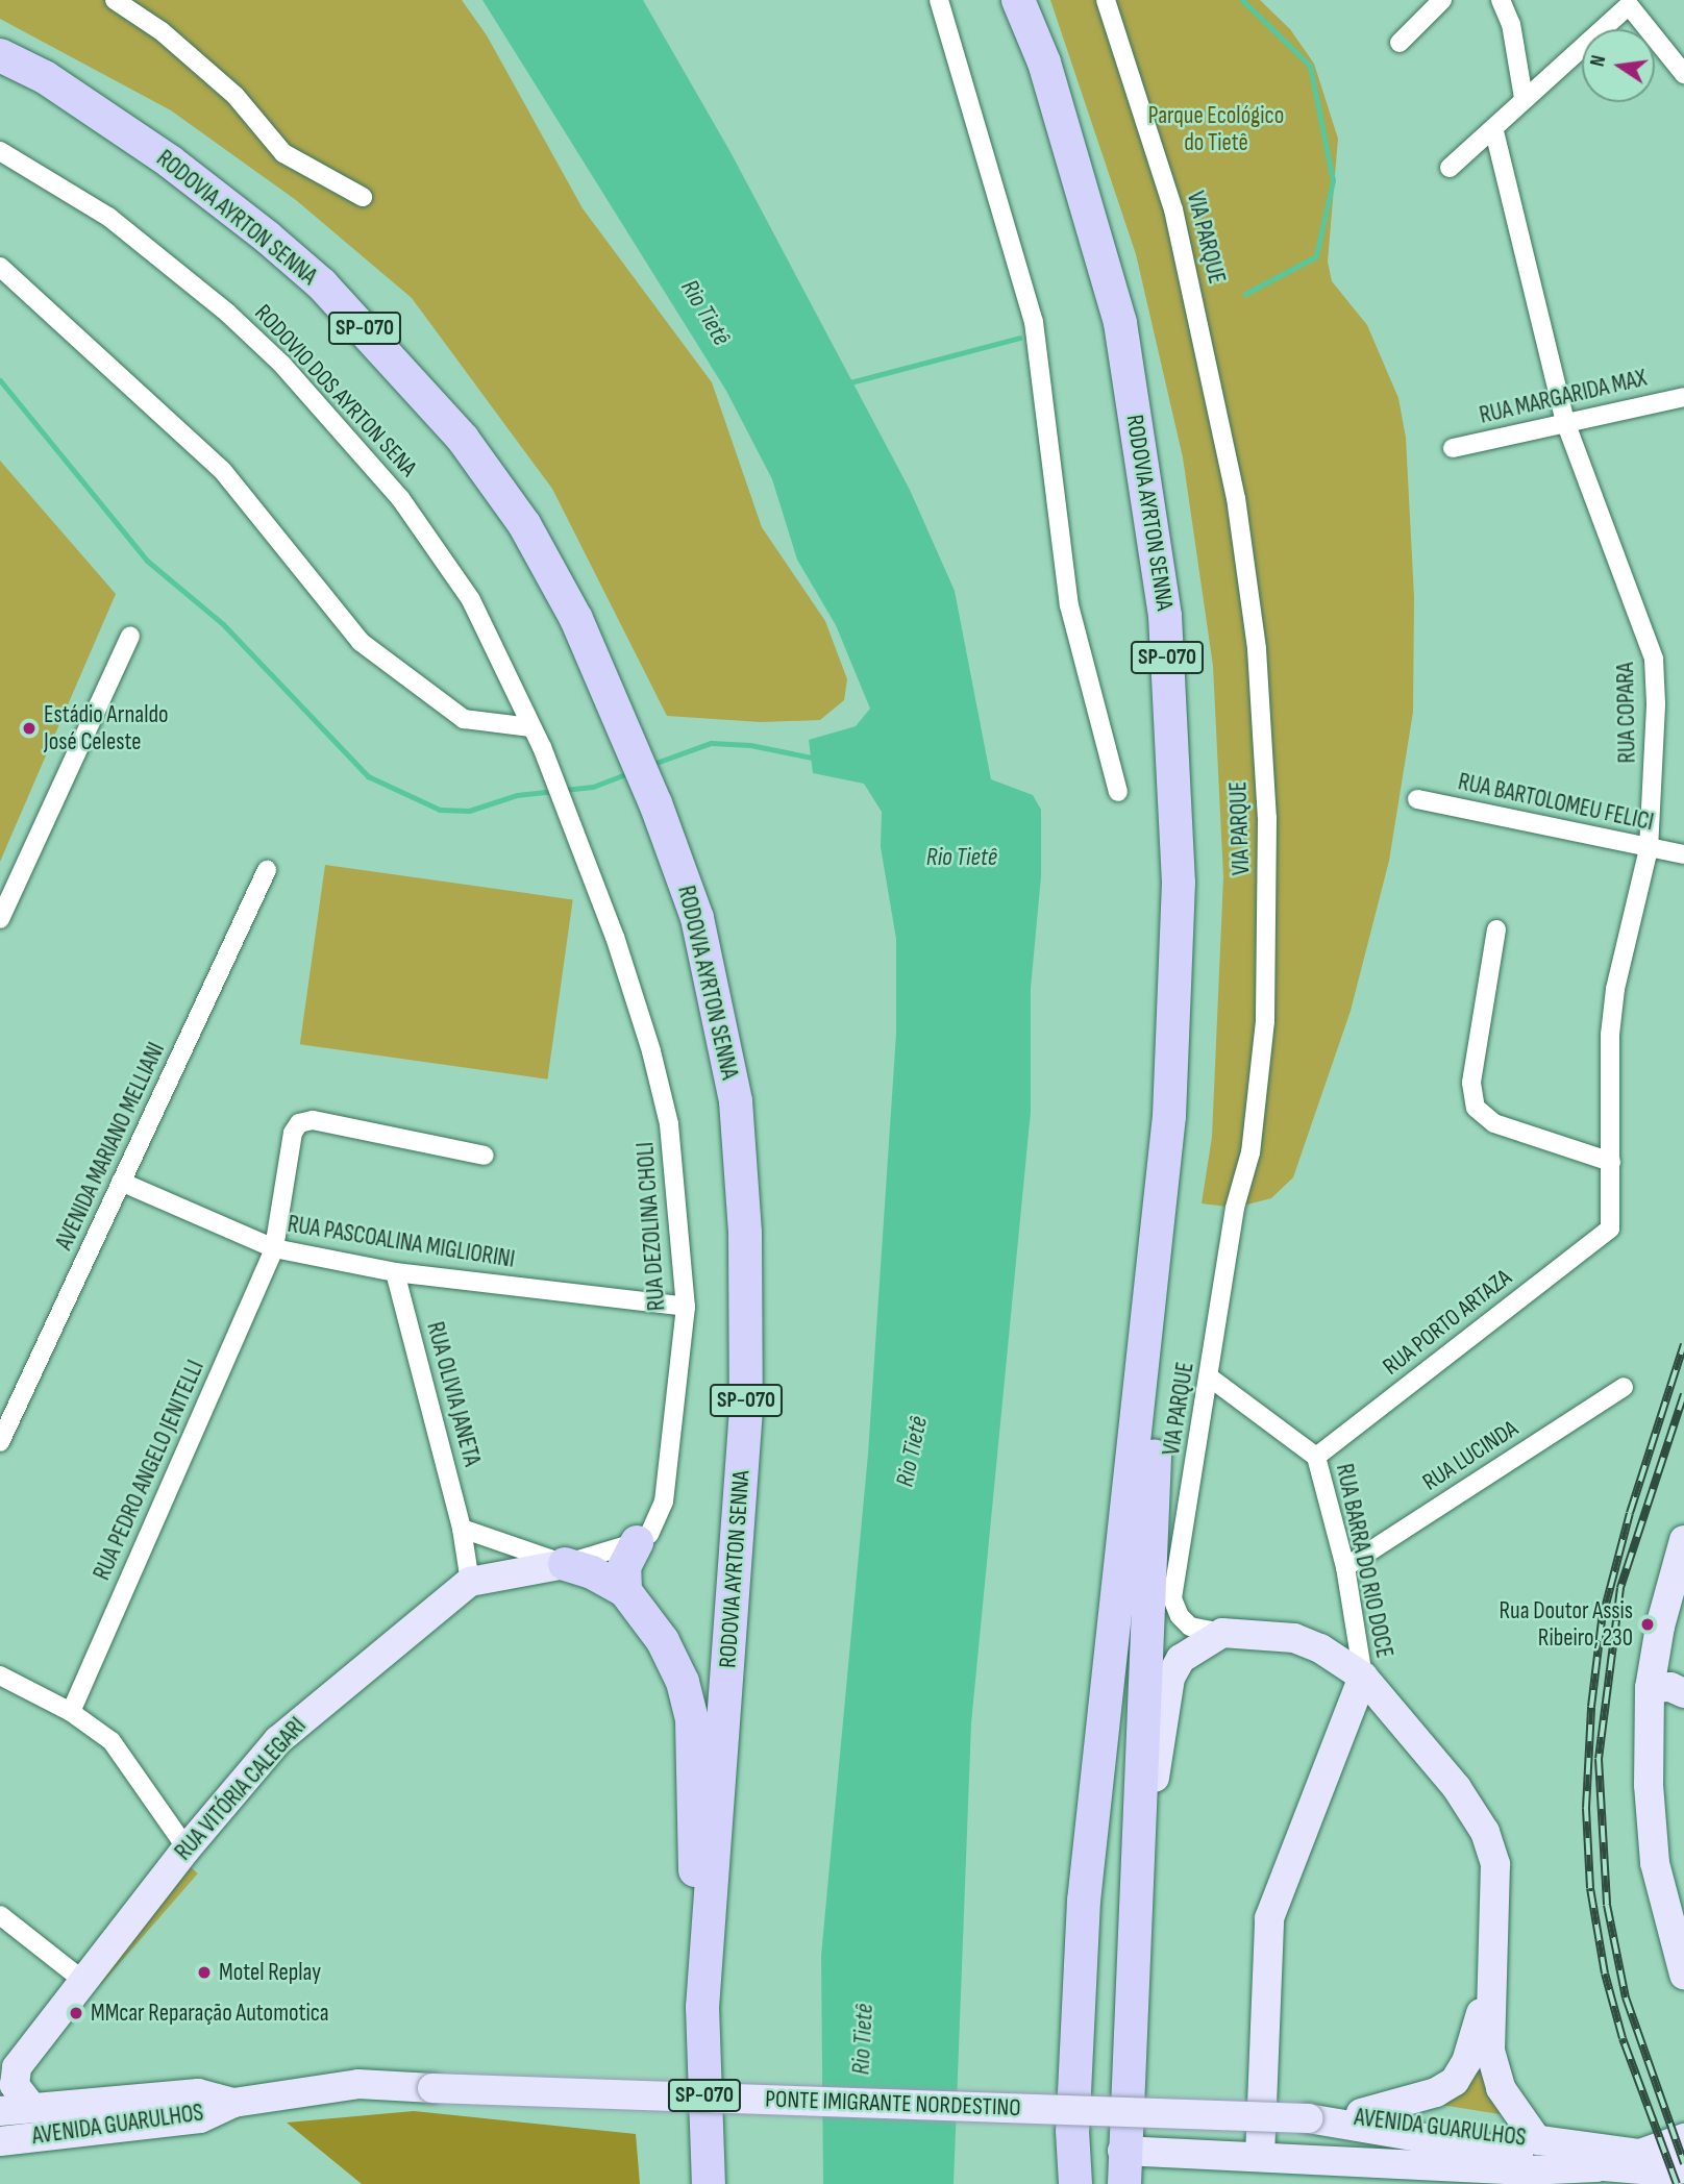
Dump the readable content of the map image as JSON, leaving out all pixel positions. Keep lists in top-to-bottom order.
{
  "streets": {
    "highway": ["RODOVIA AYRTON SENNA", "SP-070"],
    "main road": ["RUA VITÓRIA CALEGARI", "PONTE IMIGRANTE NORDESTINO", "AVENIDA GUARULHOS"],
    "street": [
      "VIA PARQUE",
      "RODOVIO DOS AYRTON SENA",
      "RUA MARGARIDA MAX",
      "RUA COPARA",
      "RUA BARTOLOMEU FELICI",
      "AVENIDA MARIANO MELLIANI",
      "RUA DEZOLINA CHOLI",
      "RUA PASCOALINA MIGLIORINI",
      "RUA PORTO ARTAZA",
      "RUA OLIVIA JANETA",
      "RUA LUCINDA",
      "RUA PEDRO ANGELO JENITELLI",
      "RUA BARRA DO RIO DOCE"
    ]
  },
  "crossings": [
    ["VIA PARQUE", "RUA BARRA DO RIO DOCE"],
    ["RODOVIO DOS AYRTON SENA", "RUA DEZOLINA CHOLI"],
    ["RUA MARGARIDA MAX", "RUA COPARA"],
    ["RUA COPARA", "RUA BARTOLOMEU FELICI"],
    ["RUA COPARA", "RUA PORTO ARTAZA"],
    ["AVENIDA MARIANO MELLIANI", "RUA PASCOALINA MIGLIORINI"],
    ["RUA DEZOLINA CHOLI", "RUA PASCOALINA MIGLIORINI"],
    ["RUA PASCOALINA MIGLIORINI", "RUA OLIVIA JANETA"],
    ["RUA PASCOALINA MIGLIORINI", "RUA PEDRO ANGELO JENITELLI"],
    ["RUA PORTO ARTAZA", "RUA BARRA DO RIO DOCE"],
    ["RUA OLIVIA JANETA", "RUA VITÓRIA CALEGARI"],
    ["RUA LUCINDA", "RUA BARRA DO RIO DOCE"],
    ["RUA VITÓRIA CALEGARI", "AVENIDA GUARULHOS"],
    ["PONTE IMIGRANTE NORDESTINO", "AVENIDA GUARULHOS"]
  ],
  "water": ["Rio Tietê"],
  "parks": ["Parque Ecológico do Tietê"],
  "places": [
    "Estádio Arnaldo José Celeste",
    "Rua Doutor Assis Ribeiro, 230",
    "Motel Replay",
    "MMcar Reparação Automotica"
  ],
  "north": "left"
}
